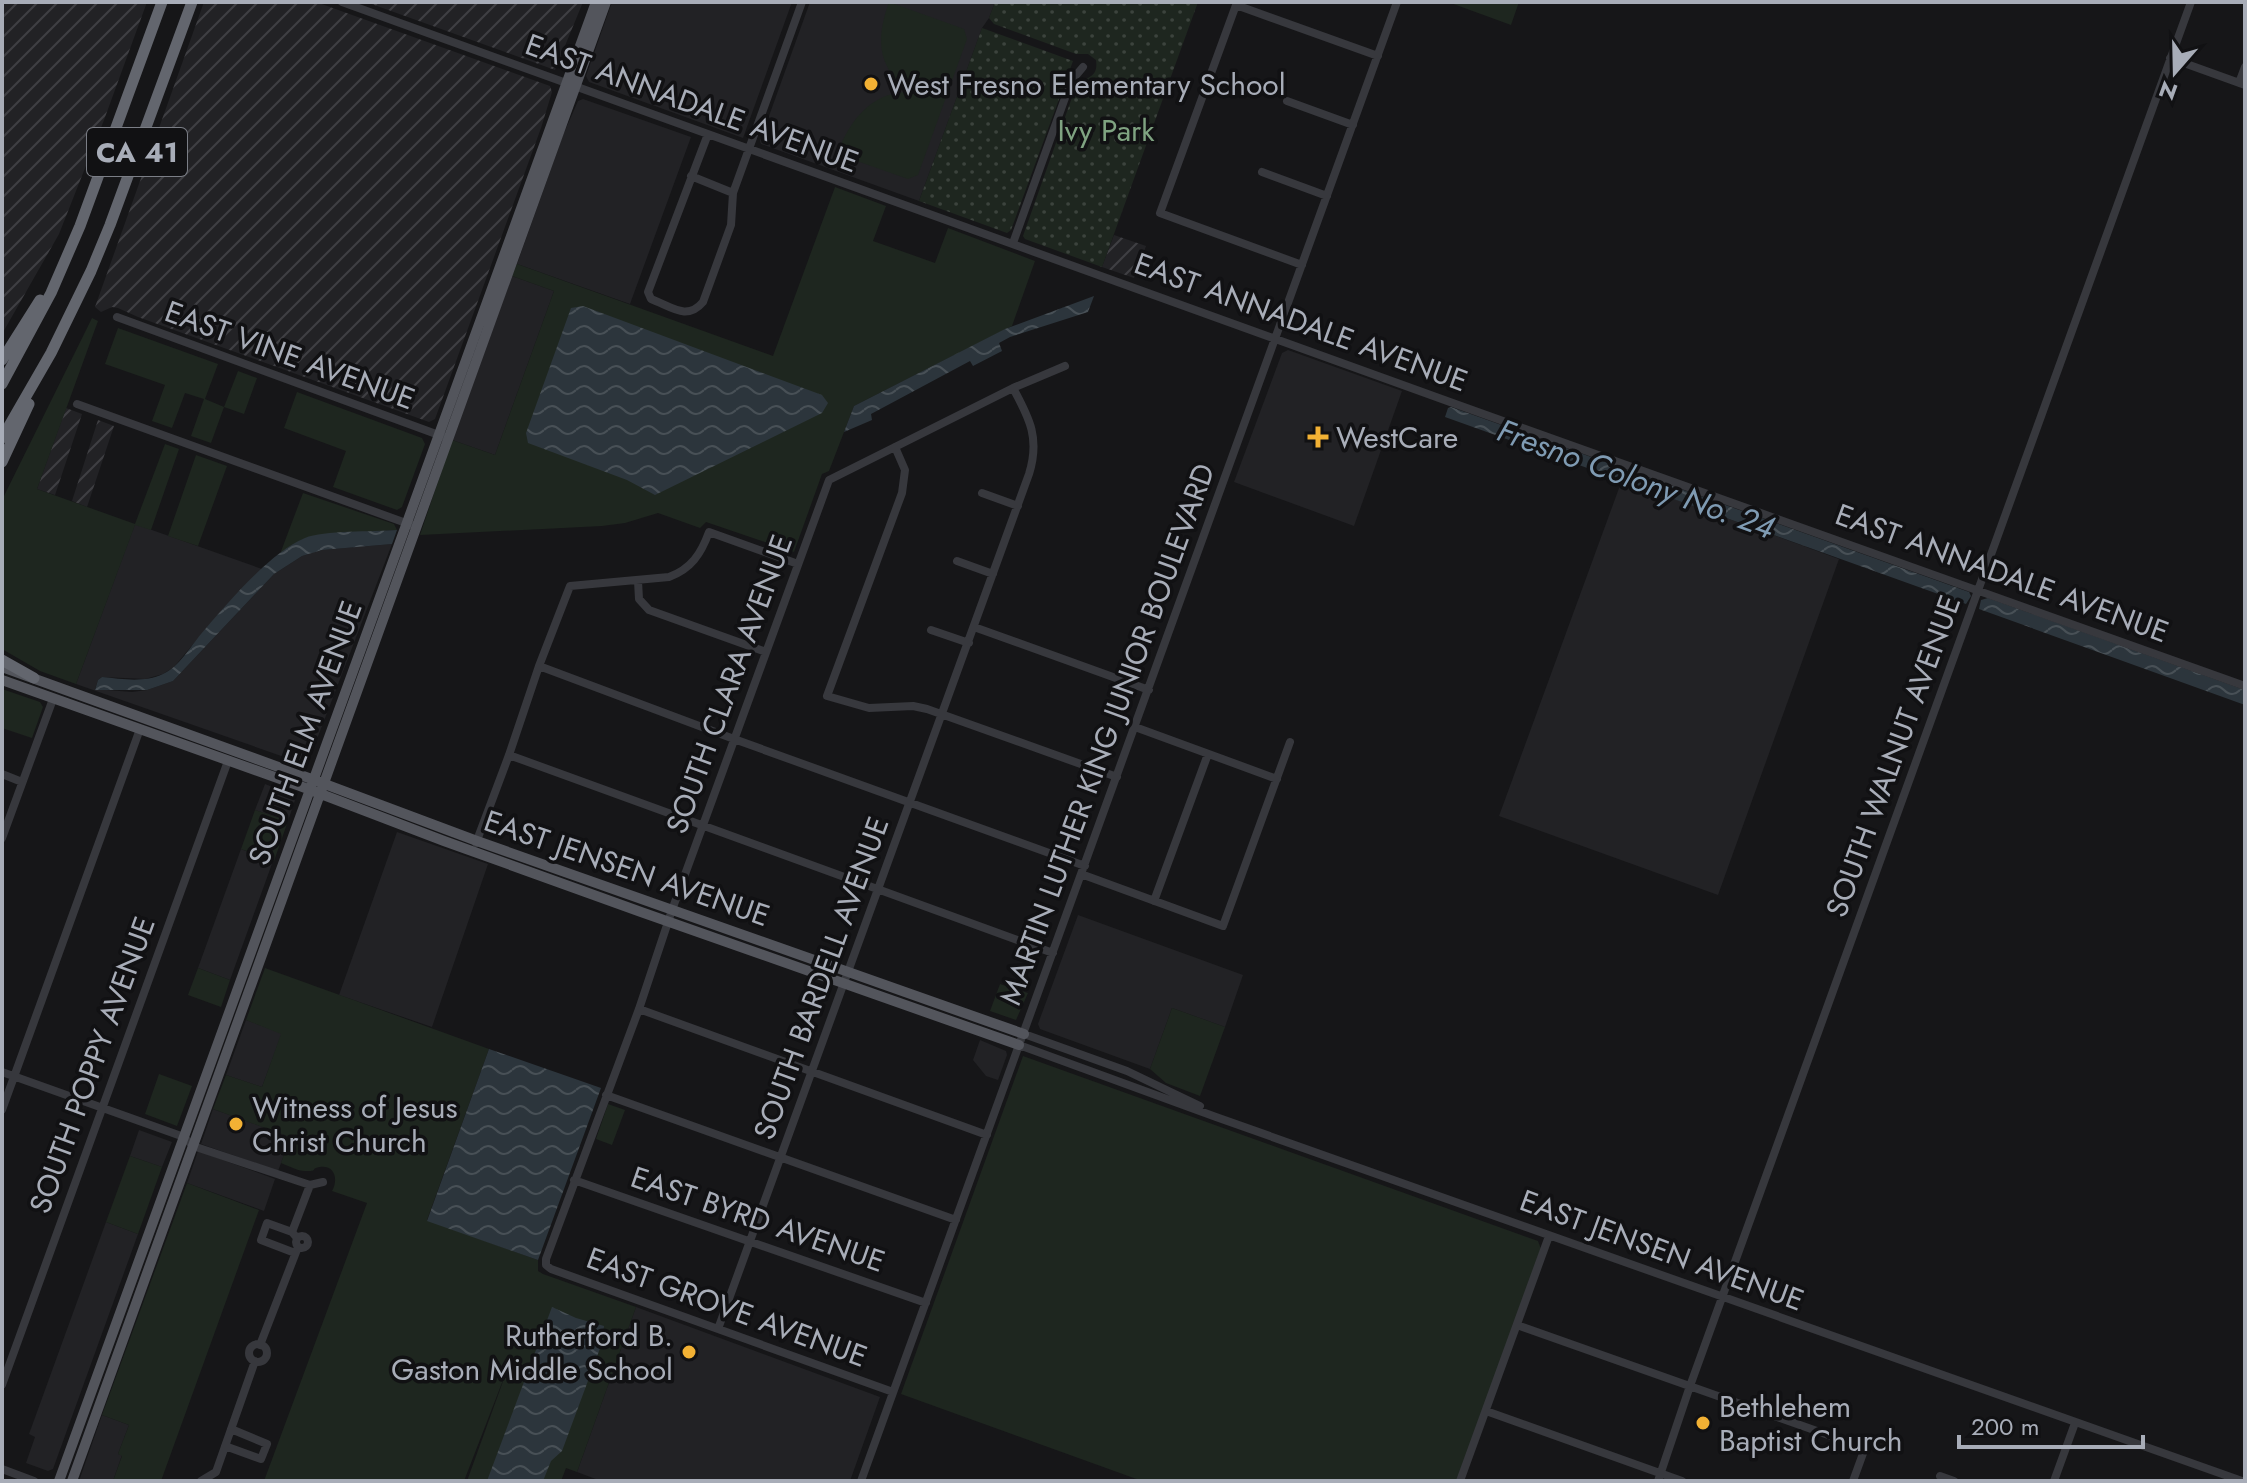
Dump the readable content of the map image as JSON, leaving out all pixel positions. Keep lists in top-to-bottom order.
{
  "streets": {
    "highway": ["CA 41"],
    "main road": ["SOUTH ELM AVENUE", "EAST JENSEN AVENUE"],
    "street": [
      "EAST ANNADALE AVENUE",
      "EAST VINE AVENUE",
      "SOUTH CLARA AVENUE",
      "MARTIN LUTHER KING JUNIOR BOULEVARD",
      "SOUTH WALNUT AVENUE",
      "SOUTH BARDELL AVENUE",
      "SOUTH POPPY AVENUE",
      "EAST BYRD AVENUE",
      "EAST GROVE AVENUE"
    ]
  },
  "crossings": [
    ["EAST ANNADALE AVENUE", "SOUTH ELM AVENUE"],
    ["EAST ANNADALE AVENUE", "MARTIN LUTHER KING JUNIOR BOULEVARD"],
    ["EAST ANNADALE AVENUE", "SOUTH WALNUT AVENUE"],
    ["EAST VINE AVENUE", "SOUTH ELM AVENUE"],
    ["SOUTH CLARA AVENUE", "EAST JENSEN AVENUE"],
    ["SOUTH CLARA AVENUE", "EAST BYRD AVENUE"],
    ["SOUTH CLARA AVENUE", "EAST GROVE AVENUE"],
    ["SOUTH ELM AVENUE", "EAST JENSEN AVENUE"],
    ["MARTIN LUTHER KING JUNIOR BOULEVARD", "EAST JENSEN AVENUE"],
    ["MARTIN LUTHER KING JUNIOR BOULEVARD", "EAST BYRD AVENUE"],
    ["MARTIN LUTHER KING JUNIOR BOULEVARD", "EAST GROVE AVENUE"],
    ["SOUTH WALNUT AVENUE", "EAST JENSEN AVENUE"],
    ["EAST JENSEN AVENUE", "SOUTH BARDELL AVENUE"],
    ["EAST JENSEN AVENUE", "SOUTH POPPY AVENUE"],
    ["SOUTH BARDELL AVENUE", "EAST BYRD AVENUE"],
    ["SOUTH BARDELL AVENUE", "EAST GROVE AVENUE"]
  ],
  "water": ["Fresno Colony No. 24"],
  "parks": ["Ivy Park"],
  "places": {
    "other": [
      "West Fresno Elementary School",
      "Witness of Jesus Christ Church",
      "Rutherford B. Gaston Middle School",
      "Bethlehem Baptist Church"
    ],
    "health": ["WestCare"]
  },
  "scale_bar": "200 m",
  "north": "bottom"
}
